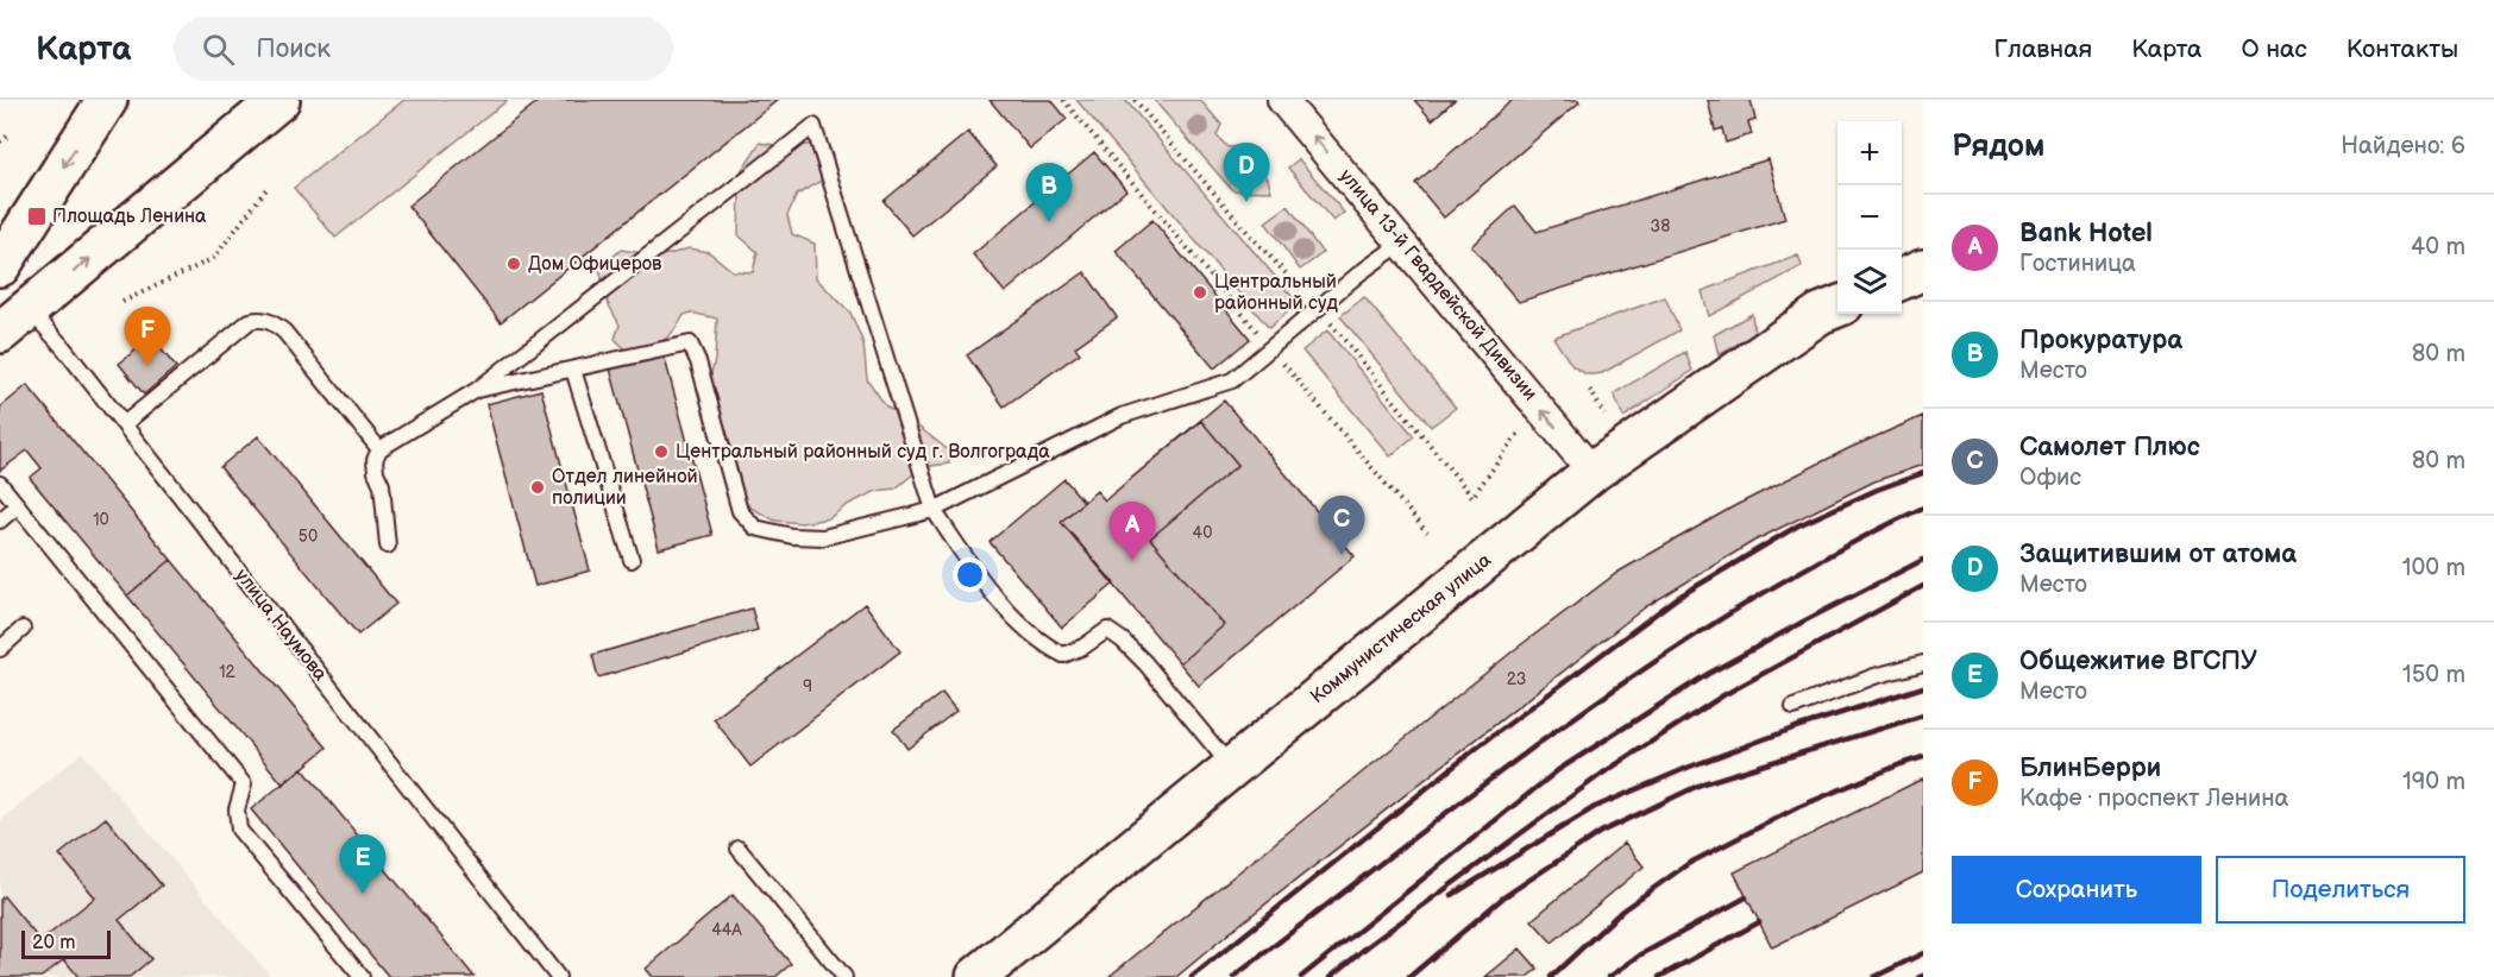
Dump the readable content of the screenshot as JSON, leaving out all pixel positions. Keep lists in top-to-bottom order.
{
  "streets": {
    "main road": ["улица Наумова", "Коммунистическая улица"],
    "street": ["улица 13-й Гвардейской Дивизии"]
  },
  "crossings": [
    ["улица 13-й Гвардейской Дивизии", "Коммунистическая улица"]
  ],
  "one_way": ["улица 13-й Гвардейской Дивизии"],
  "places": {
    "transit": ["Площадь Ленина"],
    "other": [
      "Дом Офицеров",
      "Центральный районный суд",
      "Центральный районный суд г. Волгограда",
      "Отдел линейной полиции"
    ]
  },
  "house_numbers": [
    "38",
    "10",
    "40",
    "50",
    "12",
    "23",
    "9",
    "44А"
  ],
  "scale_bar": "20 m",
  "page": {
    "header": "Карта",
    "search": "Поиск",
    "nav": [
      "Главная",
      "Карта",
      "О нас",
      "Контакты"
    ],
    "heading": ["Рядом", "Найдено: 6"],
    "map_buttons": ["+", "−"],
    "pins": [
      "D",
      "B",
      "F",
      "C",
      "A",
      "E"
    ],
    "list": [
      {
        "mark": "A",
        "name": "Bank Hotel",
        "note": "Гостиница",
        "value": "40 m"
      },
      {
        "mark": "B",
        "name": "Прокуратура",
        "note": "Место",
        "value": "80 m"
      },
      {
        "mark": "C",
        "name": "Самолет Плюс",
        "note": "Офис",
        "value": "80 m"
      },
      {
        "mark": "D",
        "name": "Защитившим от атома",
        "note": "Место",
        "value": "100 m"
      },
      {
        "mark": "E",
        "name": "Общежитие ВГСПУ",
        "note": "Место",
        "value": "150 m"
      },
      {
        "mark": "F",
        "name": "БлинБерри",
        "note": "Кафе · проспект Ленина",
        "value": "190 m"
      }
    ],
    "buttons": ["Сохранить", "Поделиться"],
    "scale": "20 m"
  }
}
